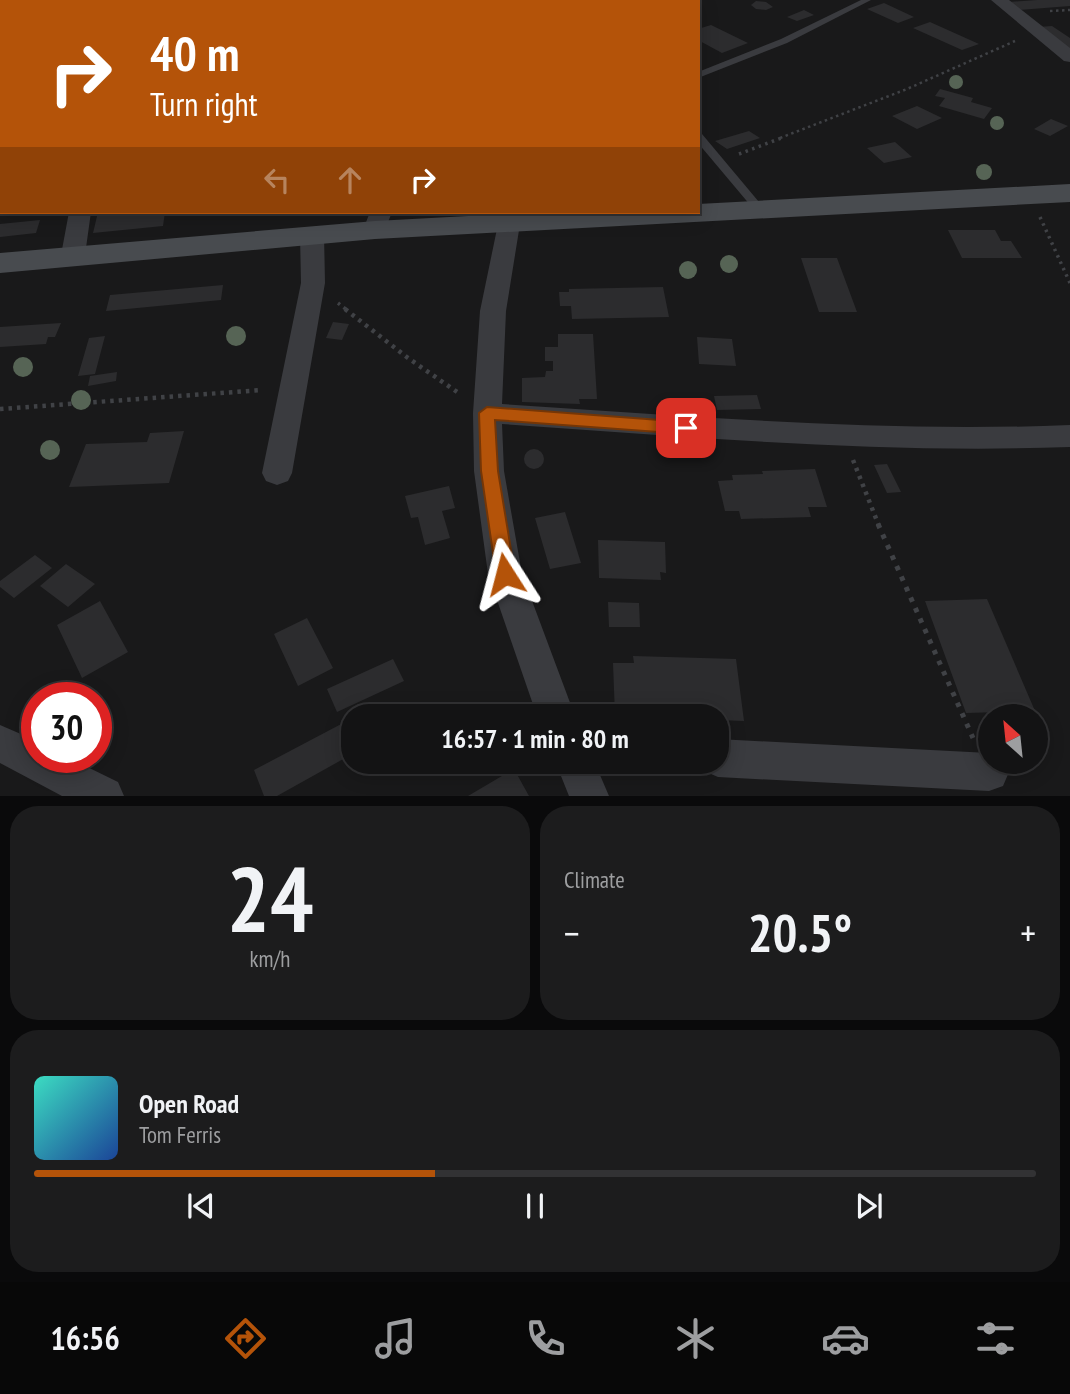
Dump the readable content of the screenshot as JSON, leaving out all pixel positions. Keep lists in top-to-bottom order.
{
  "north": "top left",
  "page": {
    "turn": ["40 m", "Turn right"],
    "limit": "30",
    "trip": "16:57 · 1 min · 80 m",
    "tile": [
      ["24", "km/h"],
      "Climate"
    ],
    "heat": ["−", "20.5°", "+"],
    "song": ["Open Road", "Tom Ferris"],
    "tabs": "16:56"
  }
}
